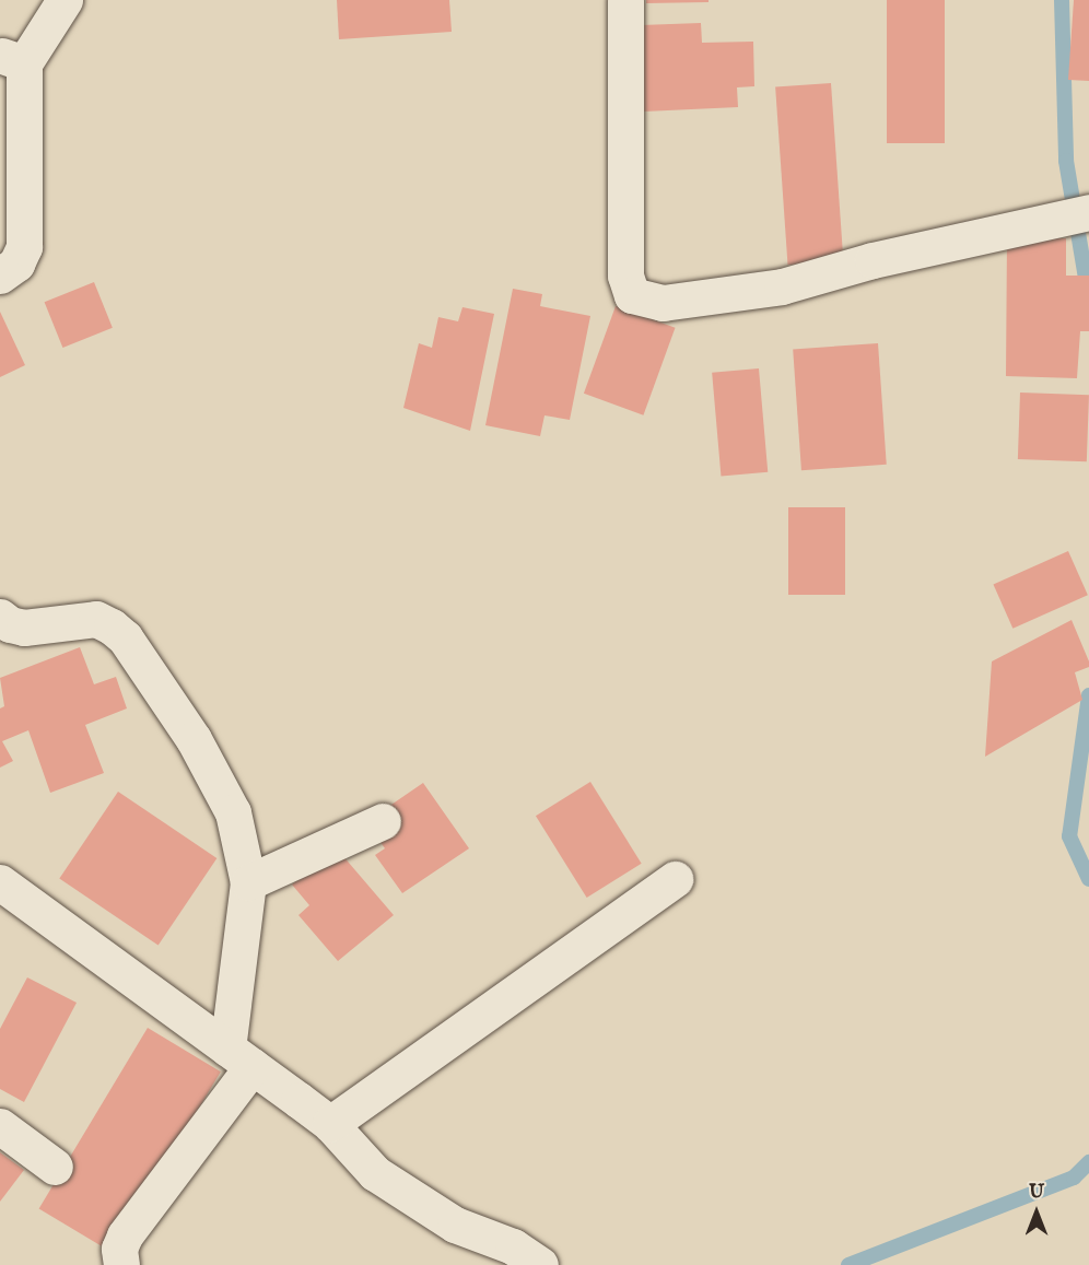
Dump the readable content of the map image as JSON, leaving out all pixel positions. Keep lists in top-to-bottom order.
{
  "north": "top"
}
